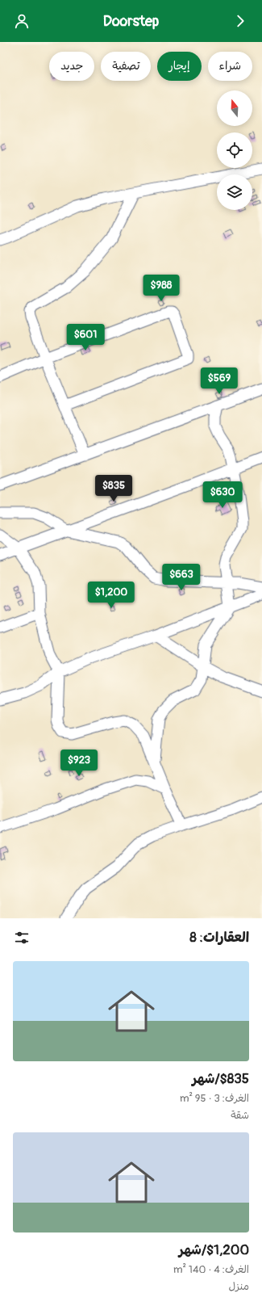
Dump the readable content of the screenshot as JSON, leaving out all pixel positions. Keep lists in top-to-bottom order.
{
  "north": "top",
  "page": {
    "header": "Doorstep",
    "chip": [
      "شراء",
      "إيجار",
      "تصفية",
      "جديد"
    ],
    "price": [
      "$988",
      "$601",
      "$569",
      "$835",
      "$630",
      "$663",
      "$1,200",
      "$923"
    ],
    "heading": "العقارات: 8",
    "list": [
      {
        "name": "$835/شهر",
        "note": "الغرف: 3 · 95 m² · شقة"
      },
      {
        "name": "$1,200/شهر",
        "note": "الغرف: 4 · 140 m² · منزل"
      }
    ]
  }
}
